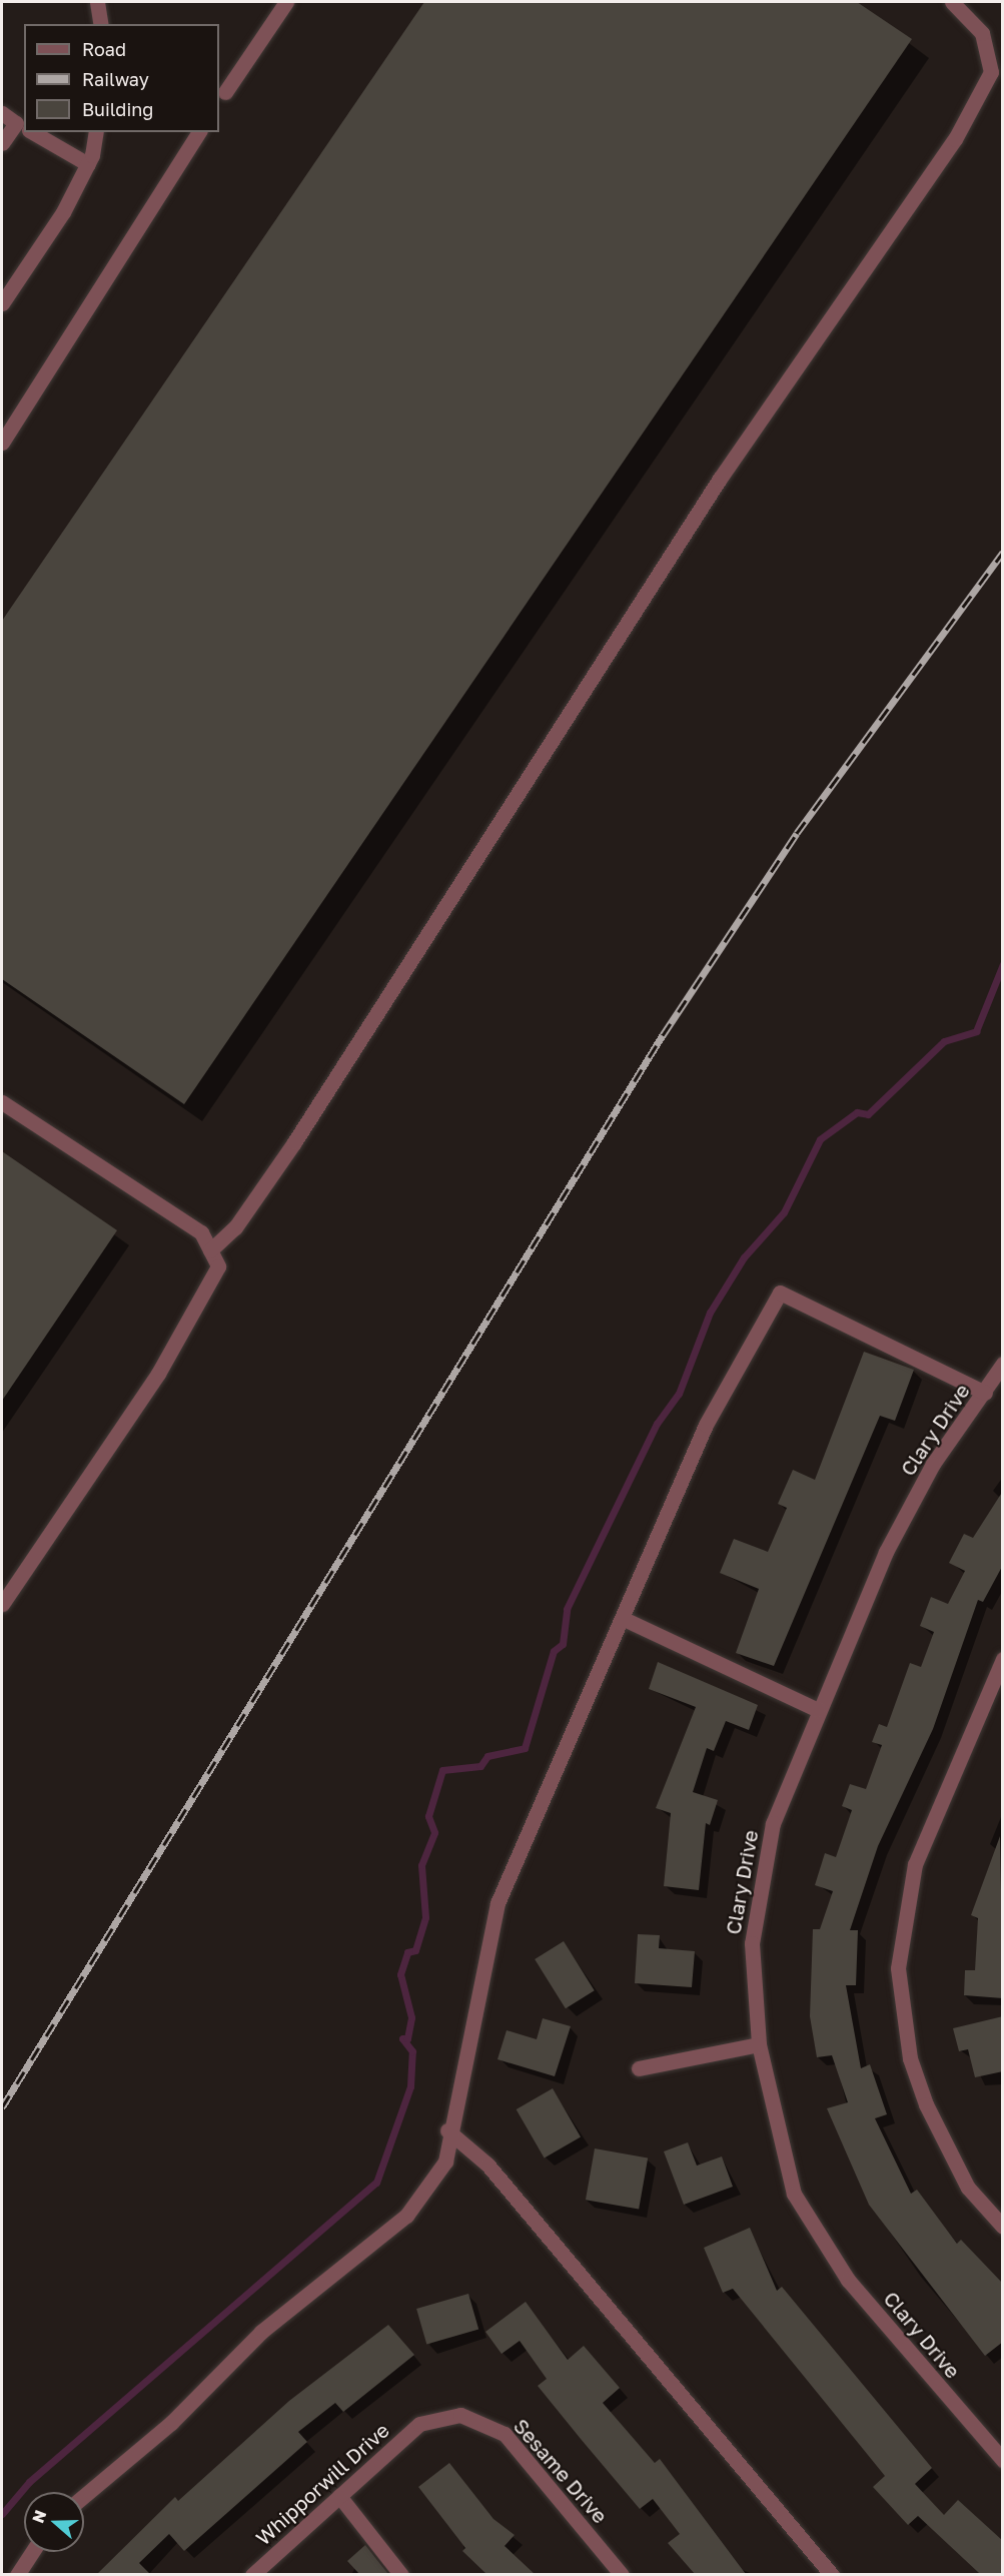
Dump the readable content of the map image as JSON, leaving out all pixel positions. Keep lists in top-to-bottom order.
{
  "streets": {
    "street": ["Clary Drive", "Sesame Drive", "Whipporwill Drive"]
  },
  "crossings": [
    ["Sesame Drive", "Whipporwill Drive"]
  ],
  "legend": ["Road", "Railway", "Building"],
  "north": "left"
}
